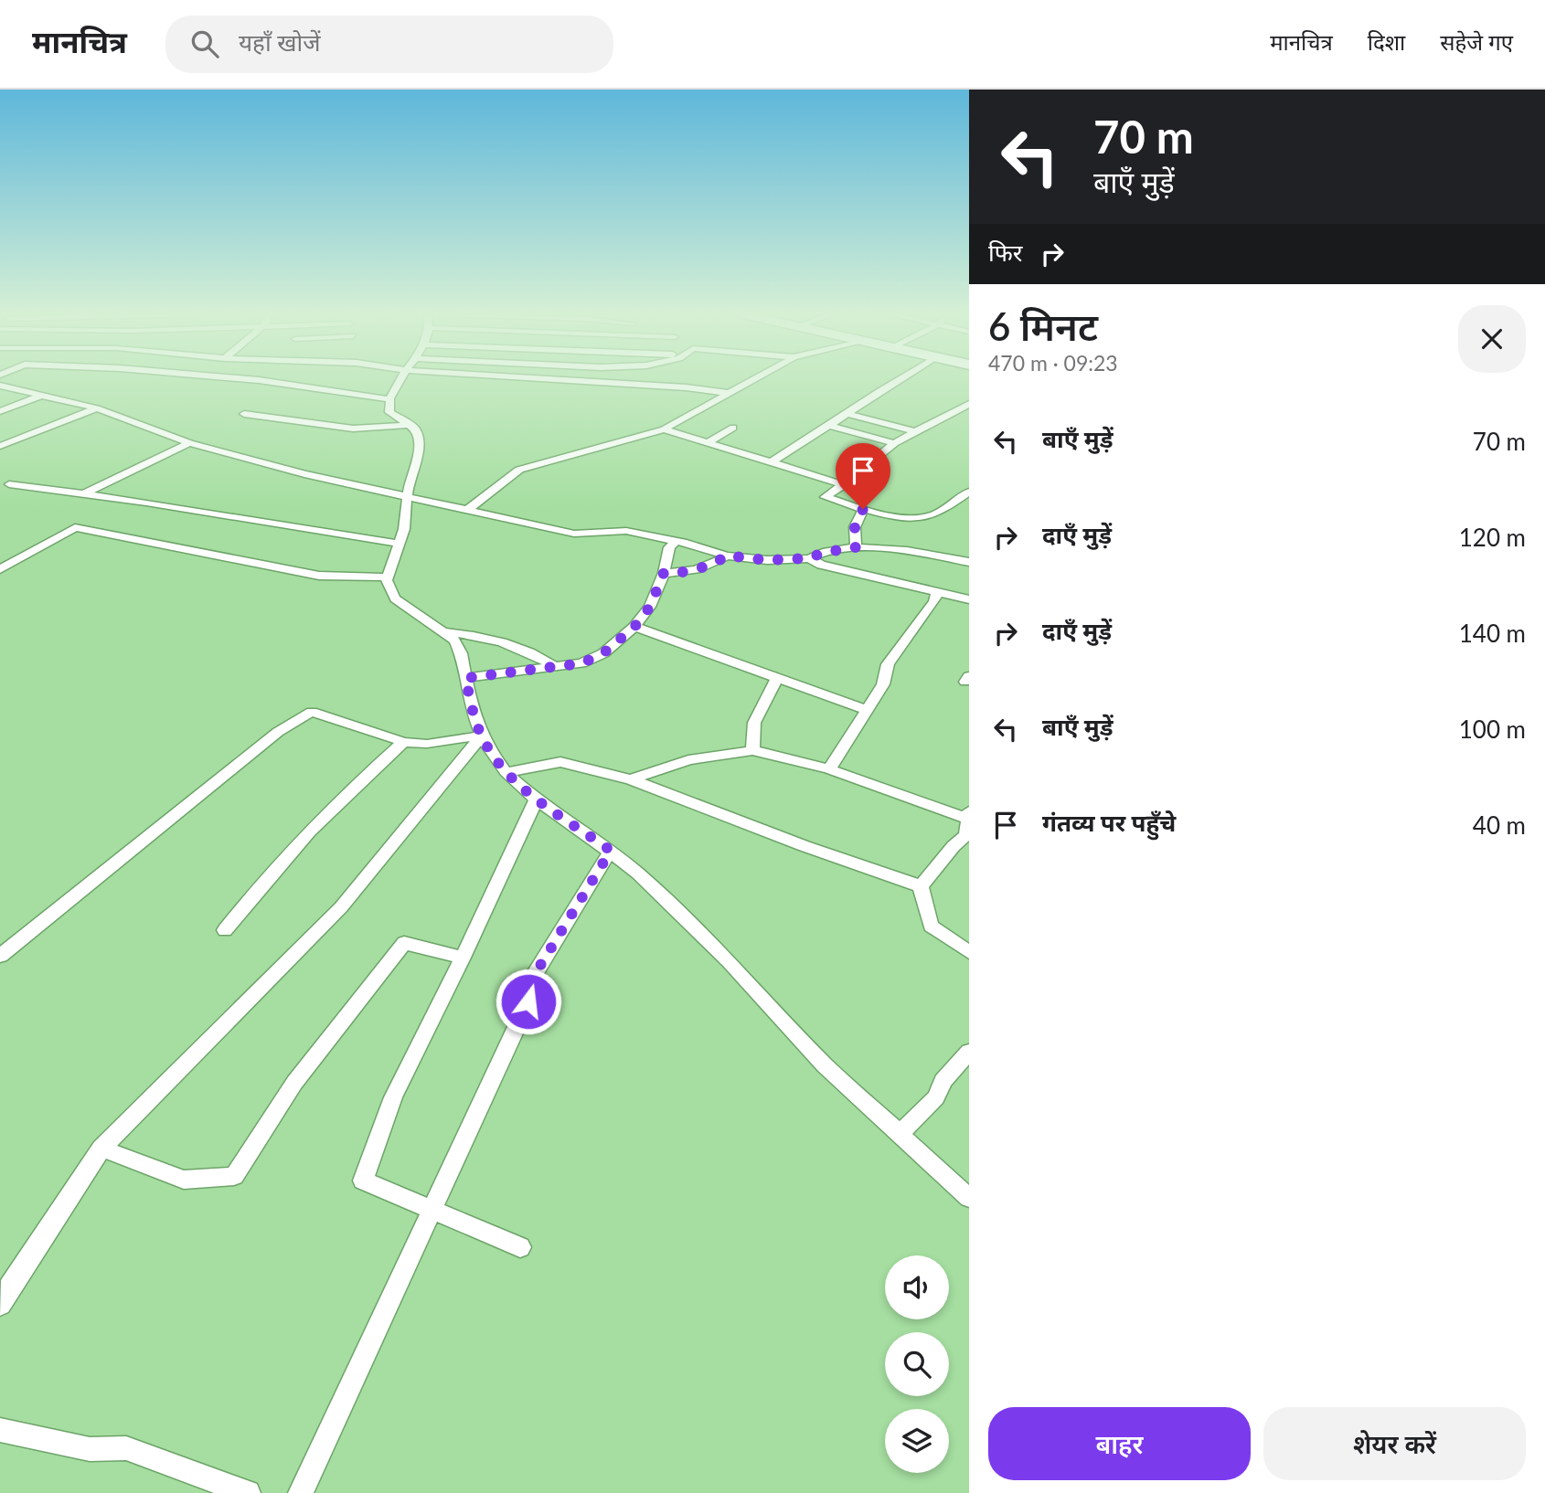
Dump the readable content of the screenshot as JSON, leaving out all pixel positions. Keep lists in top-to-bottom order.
{
  "page": {
    "header": "मानचित्र",
    "search": "यहाँ खोजें",
    "nav": ["मानचित्र", "दिशा", "सहेजे गए"],
    "turn": ["70 m", "बाएँ मुड़ें"],
    "then": "फिर",
    "heading": ["6 मिनट", "470 m · 09:23"],
    "list": [
      {
        "name": "बाएँ मुड़ें",
        "value": "70 m"
      },
      {
        "name": "दाएँ मुड़ें",
        "value": "120 m"
      },
      {
        "name": "दाएँ मुड़ें",
        "value": "140 m"
      },
      {
        "name": "बाएँ मुड़ें",
        "value": "100 m"
      },
      {
        "name": "गंतव्य पर पहुँचे",
        "value": "40 m"
      }
    ],
    "buttons": ["बाहर", "शेयर करें"]
  }
}
